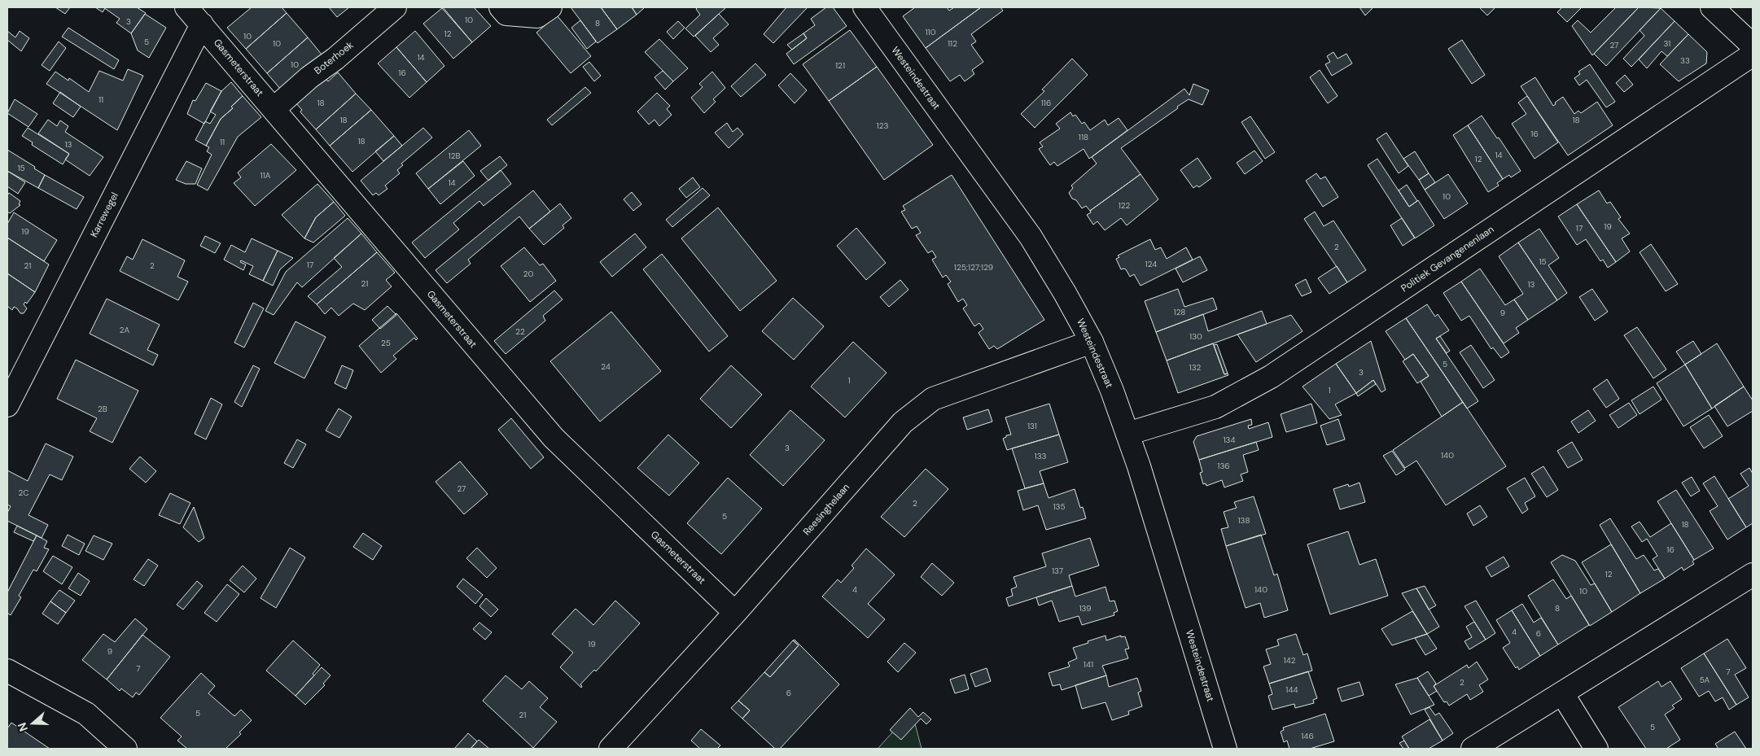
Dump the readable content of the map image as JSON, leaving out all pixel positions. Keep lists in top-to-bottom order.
{
  "streets": {
    "street": [
      "Boterhoek",
      "Gasmeterstraat",
      "Westeindestraat",
      "Karrewegel",
      "Politiek Gevangenenlaan",
      "Reesinghelaan"
    ]
  },
  "crossings": [
    ["Boterhoek", "Gasmeterstraat"],
    ["Gasmeterstraat", "Karrewegel"],
    ["Gasmeterstraat", "Reesinghelaan"],
    ["Westeindestraat", "Politiek Gevangenenlaan"],
    ["Westeindestraat", "Reesinghelaan"]
  ],
  "house_numbers": [
    "10",
    "3",
    "8",
    "110",
    "12",
    "10",
    "5",
    "10",
    "112",
    "31",
    "27",
    "14",
    "33",
    "10",
    "121",
    "16",
    "11",
    "18",
    "116",
    "18",
    "18",
    "123",
    "16",
    "118",
    "18",
    "11",
    "13",
    "14",
    "12B",
    "12",
    "15",
    "11A",
    "14",
    "10",
    "122",
    "19",
    "17",
    "19",
    "2",
    "15",
    "124",
    "17",
    "21",
    "2",
    "125;127;129",
    "20",
    "21",
    "13",
    "128",
    "9",
    "2A",
    "22",
    "130",
    "25",
    "5",
    "24",
    "132",
    "3",
    "1",
    "1",
    "2B",
    "131",
    "134",
    "3",
    "140",
    "133",
    "136",
    "27",
    "2C",
    "2",
    "135",
    "5",
    "138",
    "18",
    "16",
    "137",
    "12",
    "4",
    "140",
    "10",
    "139",
    "8",
    "4",
    "6",
    "19",
    "9",
    "142",
    "141",
    "7",
    "7",
    "5A",
    "2",
    "144",
    "6",
    "5",
    "21",
    "5",
    "146"
  ],
  "north": "left"
}
